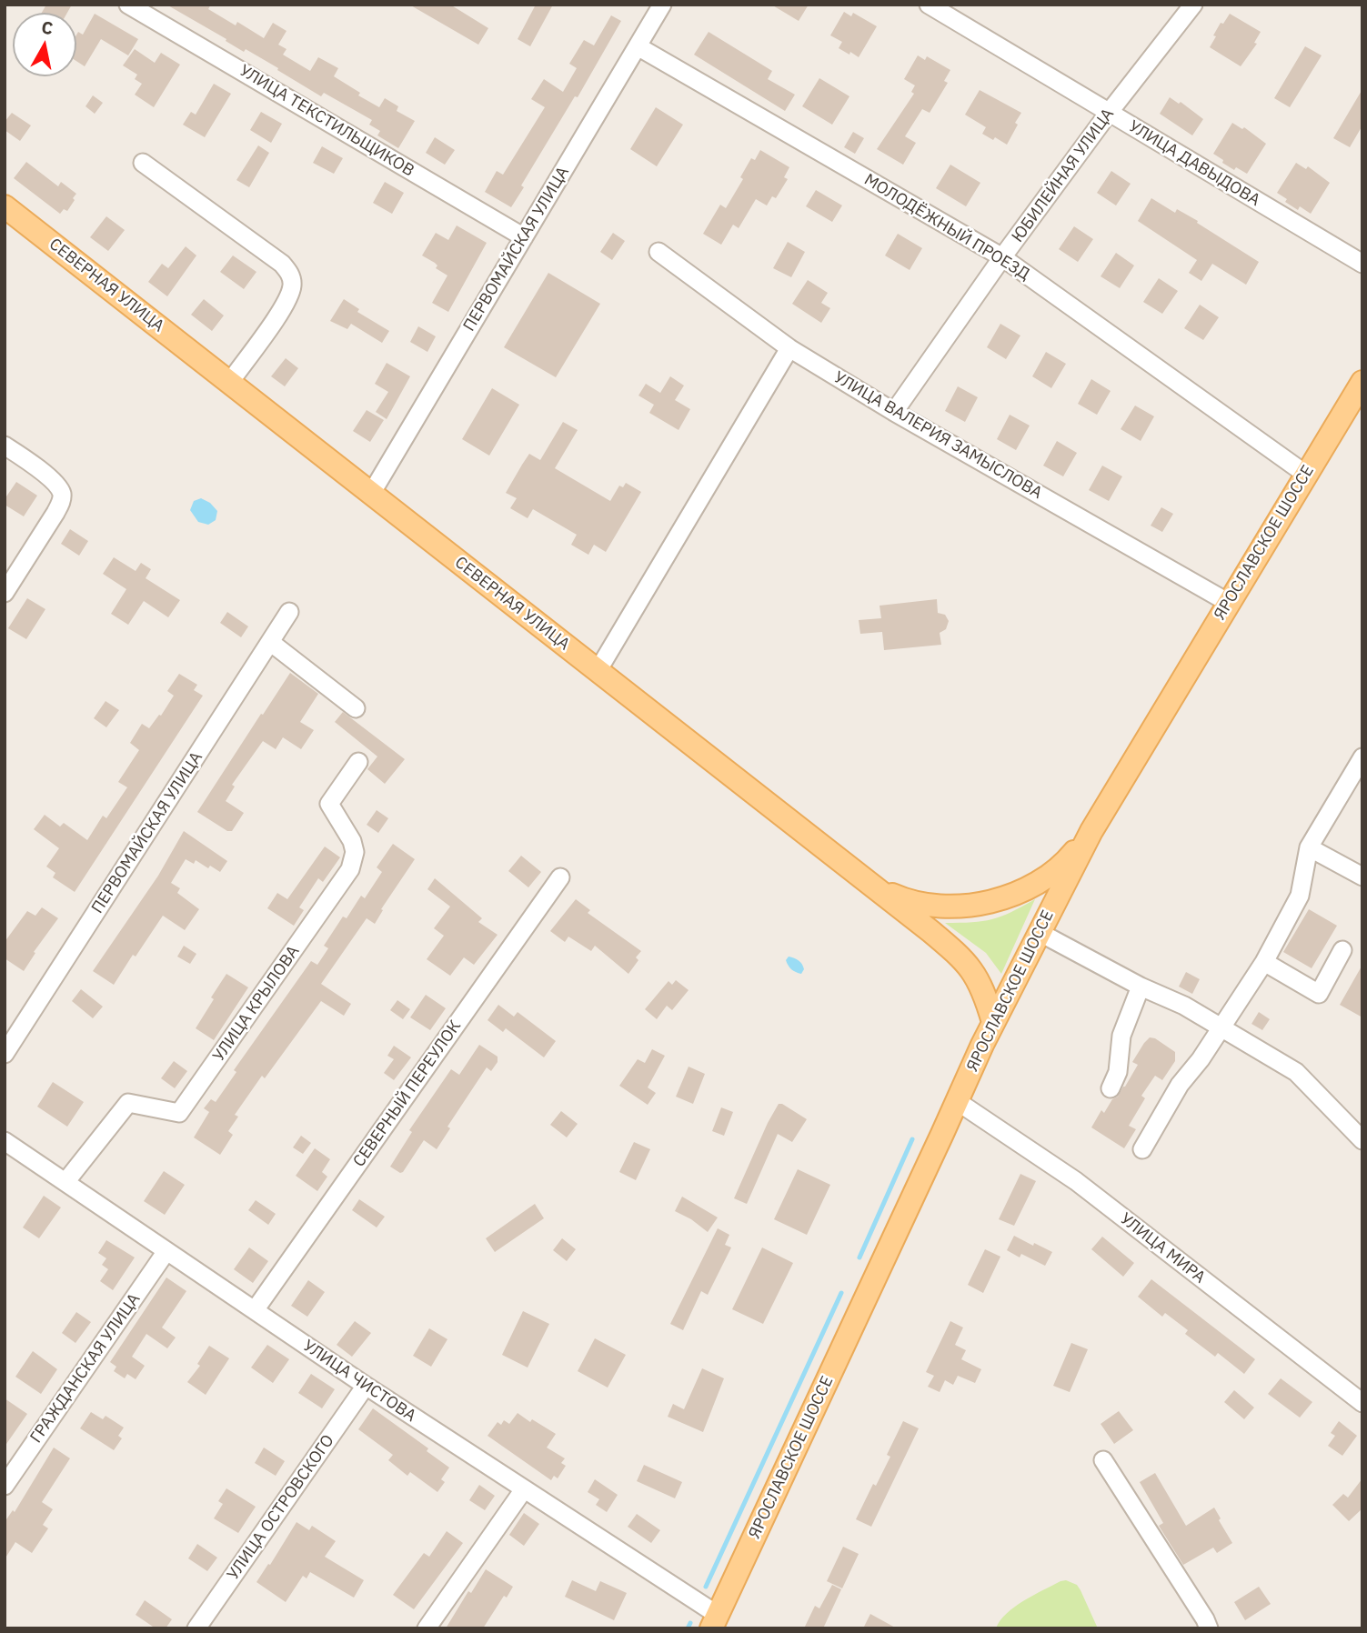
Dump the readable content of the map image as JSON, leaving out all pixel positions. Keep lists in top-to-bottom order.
{
  "streets": {
    "main road": ["СЕВЕРНАЯ УЛИЦА", "ЯРОСЛАВСКОЕ ШОССЕ"],
    "street": [
      "УЛИЦА ТЕКСТИЛЬЩИКОВ",
      "УЛИЦА ДАВЫДОВА",
      "ЮБИЛЕЙНАЯ УЛИЦА",
      "МОЛОДЁЖНЫЙ ПРОЕЗД",
      "ПЕРВОМАЙСКАЯ УЛИЦА",
      "УЛИЦА ВАЛЕРИЯ ЗАМЫСЛОВА",
      "УЛИЦА КРЫЛОВА",
      "СЕВЕРНЫЙ ПЕРЕУЛОК",
      "УЛИЦА МИРА",
      "ГРАЖДАНСКАЯ УЛИЦА",
      "УЛИЦА ЧИСТОВА",
      "УЛИЦА ОСТРОВСКОГО"
    ]
  },
  "crossings": [
    ["УЛИЦА ТЕКСТИЛЬЩИКОВ", "ПЕРВОМАЙСКАЯ УЛИЦА"],
    ["УЛИЦА ДАВЫДОВА", "ЮБИЛЕЙНАЯ УЛИЦА"],
    ["ЮБИЛЕЙНАЯ УЛИЦА", "МОЛОДЁЖНЫЙ ПРОЕЗД"],
    ["ЮБИЛЕЙНАЯ УЛИЦА", "УЛИЦА ВАЛЕРИЯ ЗАМЫСЛОВА"],
    ["МОЛОДЁЖНЫЙ ПРОЕЗД", "ПЕРВОМАЙСКАЯ УЛИЦА"],
    ["МОЛОДЁЖНЫЙ ПРОЕЗД", "ЯРОСЛАВСКОЕ ШОССЕ"],
    ["ПЕРВОМАЙСКАЯ УЛИЦА", "СЕВЕРНАЯ УЛИЦА"],
    ["СЕВЕРНАЯ УЛИЦА", "ЯРОСЛАВСКОЕ ШОССЕ"],
    ["УЛИЦА ВАЛЕРИЯ ЗАМЫСЛОВА", "ЯРОСЛАВСКОЕ ШОССЕ"],
    ["ЯРОСЛАВСКОЕ ШОССЕ", "УЛИЦА МИРА"],
    ["ЯРОСЛАВСКОЕ ШОССЕ", "УЛИЦА ЧИСТОВА"],
    ["УЛИЦА КРЫЛОВА", "УЛИЦА ЧИСТОВА"],
    ["СЕВЕРНЫЙ ПЕРЕУЛОК", "УЛИЦА ЧИСТОВА"],
    ["ГРАЖДАНСКАЯ УЛИЦА", "УЛИЦА ЧИСТОВА"],
    ["УЛИЦА ЧИСТОВА", "УЛИЦА ОСТРОВСКОГО"]
  ],
  "north": "top"
}
